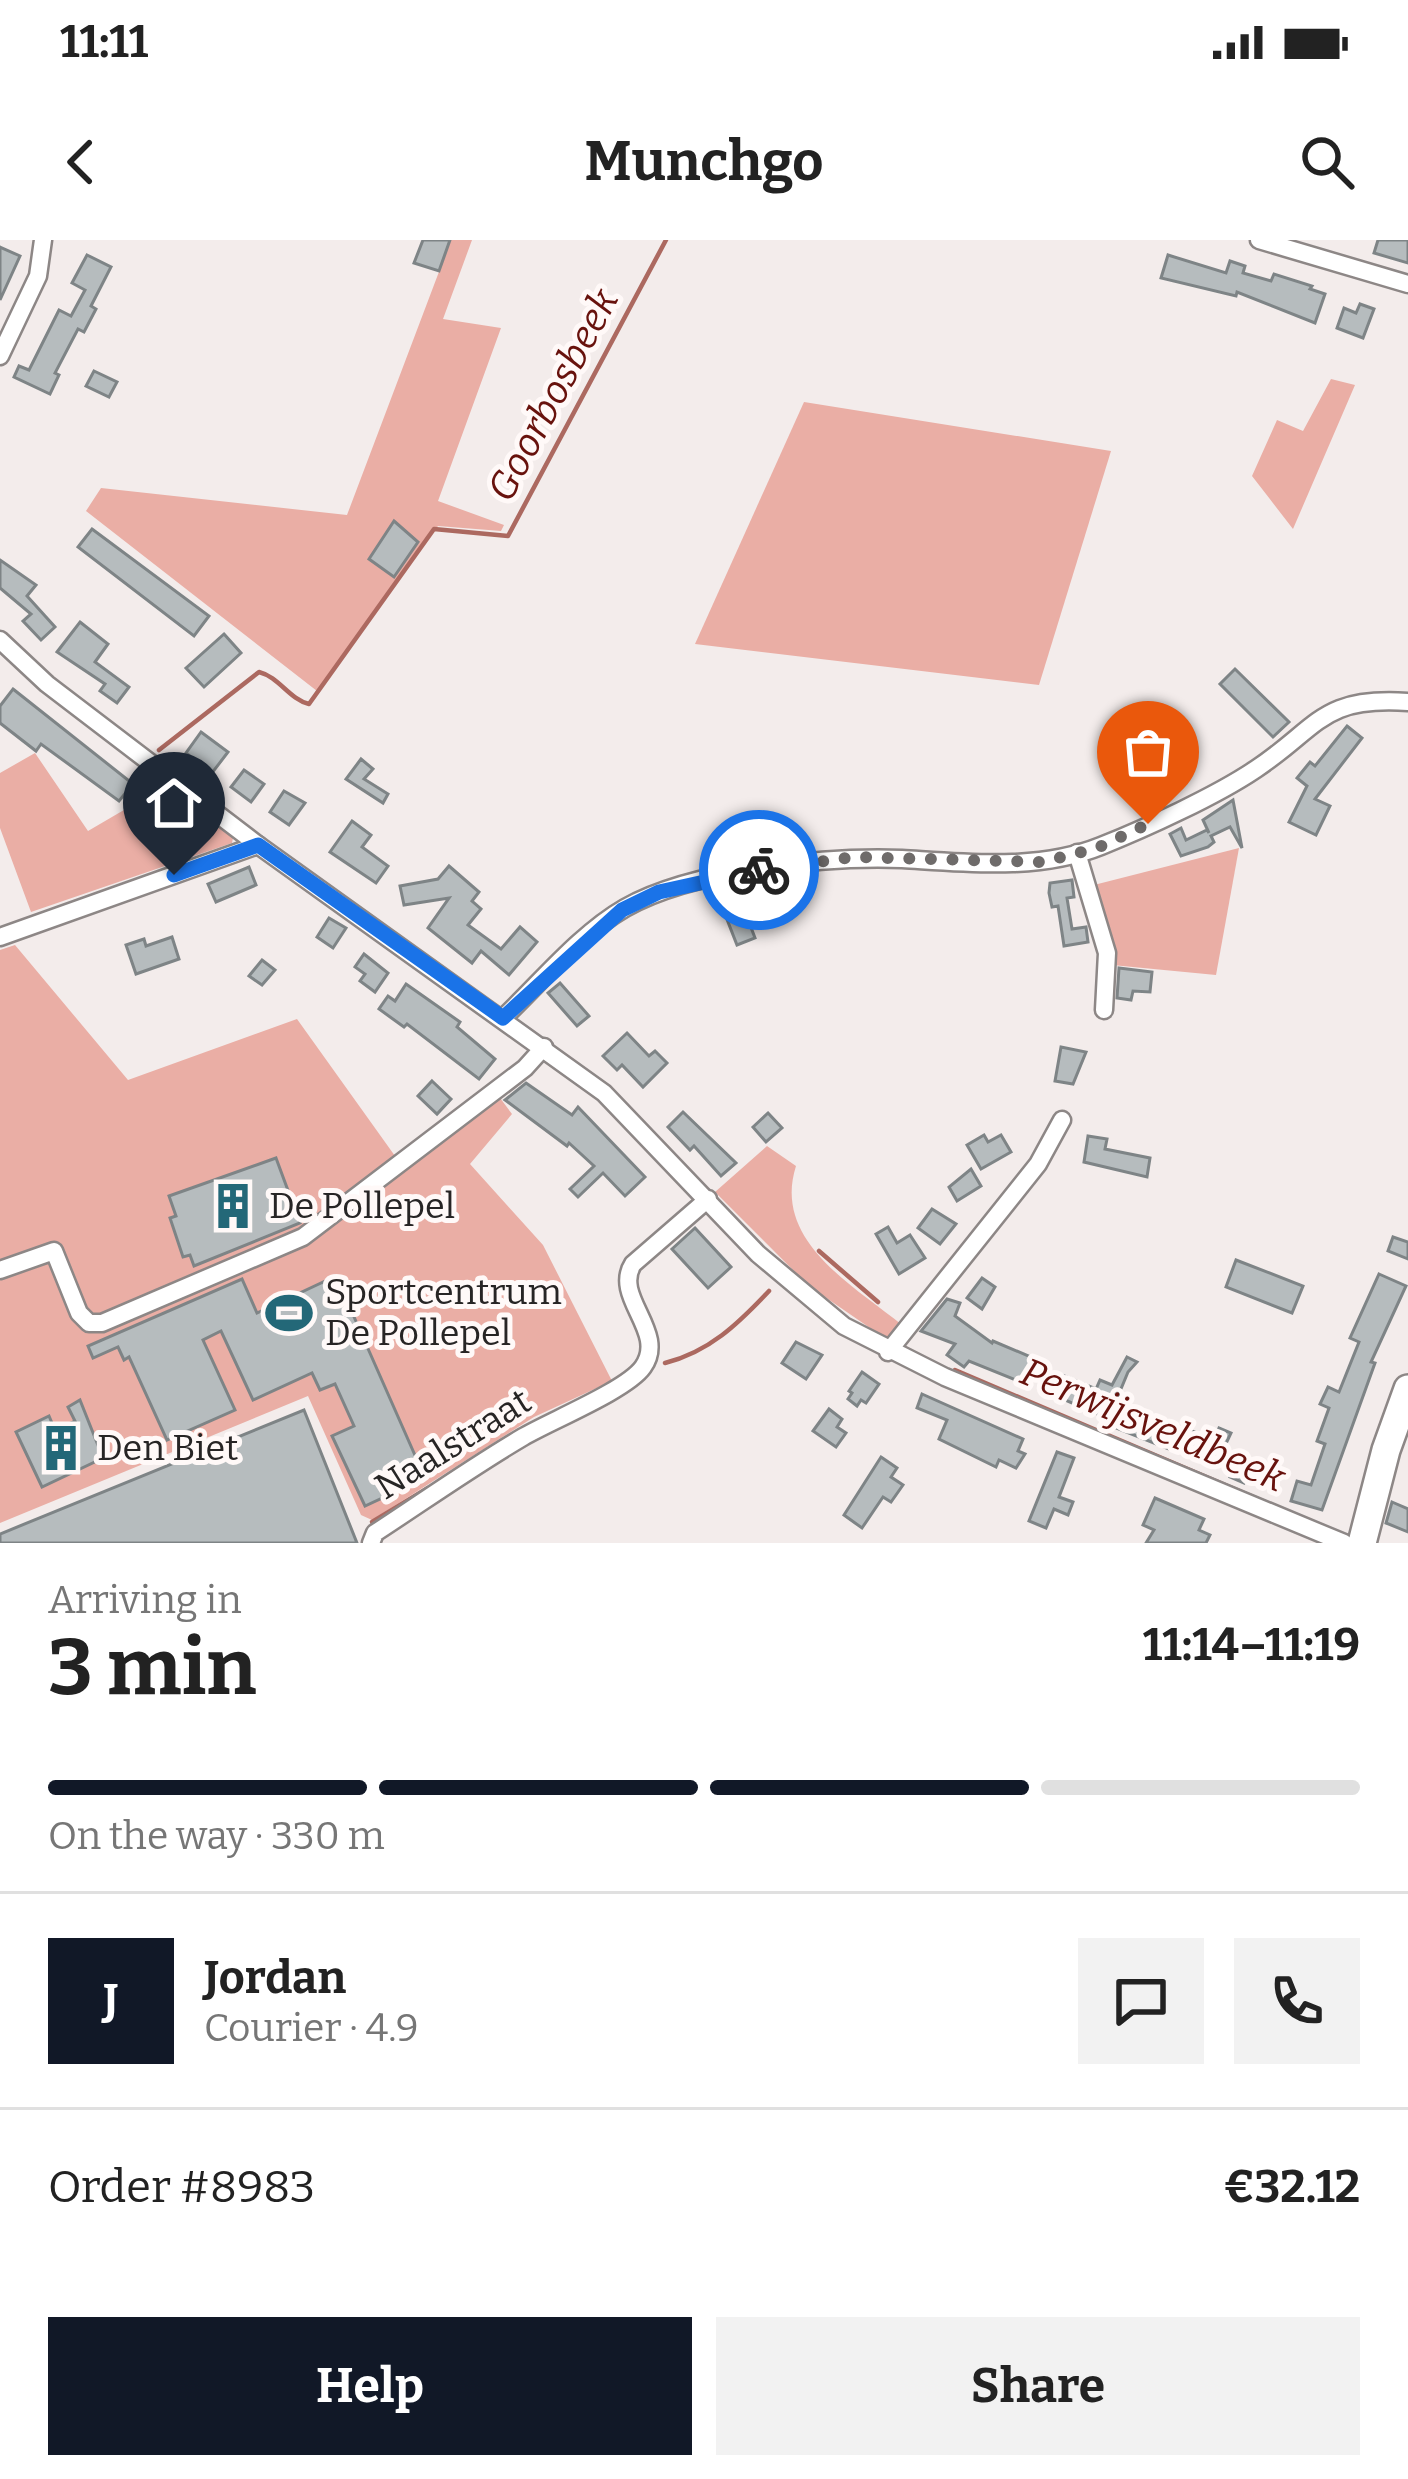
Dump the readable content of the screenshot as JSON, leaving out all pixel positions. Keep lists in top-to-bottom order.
{
  "streets": {
    "street": ["Naalstraat"]
  },
  "water": ["Goorbosbeek", "Perwijsveldbeek"],
  "places": {
    "building": ["De Pollepel", "Den Biet"],
    "sports": ["Sportcentrum De Pollepel"]
  },
  "page": {
    "status": "11:11",
    "header": "Munchgo",
    "heading": ["3 min", "Arriving in", "11:14–11:19"],
    "panel": [
      "Jordan",
      "Courier · 4.9",
      "Order #8983",
      "€32.12"
    ],
    "bar": "On the way · 330 m",
    "round": "J",
    "buttons": ["Help", "Share"]
  }
}
